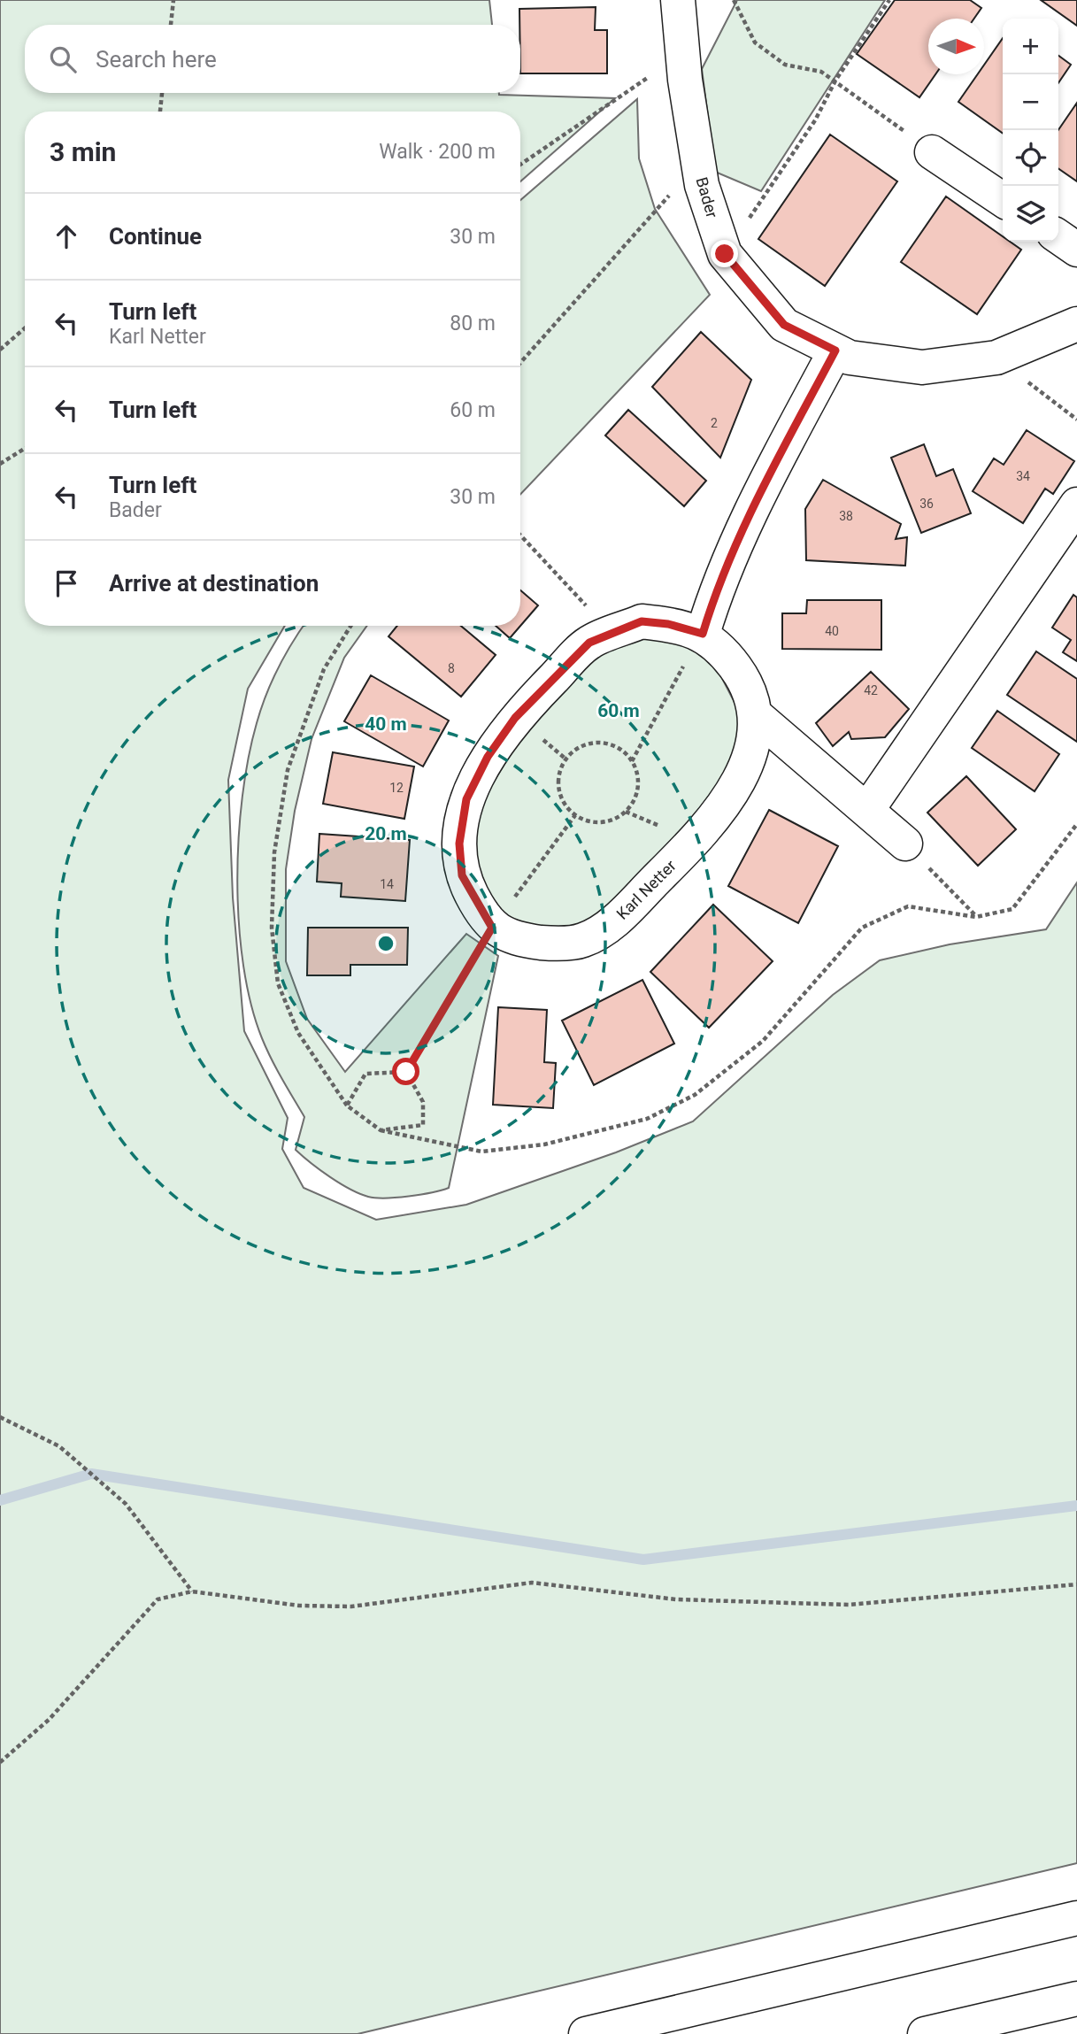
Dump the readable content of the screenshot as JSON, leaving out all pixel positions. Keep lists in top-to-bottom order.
{
  "streets": {
    "main road": ["Bader", "Karl Netter"]
  },
  "house_numbers": [
    "2",
    "34",
    "36",
    "38",
    "40",
    "8",
    "42",
    "12",
    "14"
  ],
  "north": "right",
  "page": {
    "map_buttons": ["+", "−"],
    "search": "Search here",
    "heading": ["3 min", "Walk · 200 m"],
    "list": [
      ["Continue", "30 m"],
      ["Turn left", "Karl Netter", "80 m"],
      ["Turn left", "60 m"],
      ["Turn left", "Bader", "30 m"],
      "Arrive at destination"
    ]
  },
  "rings": ["60 m", "40 m", "20 m"]
}
